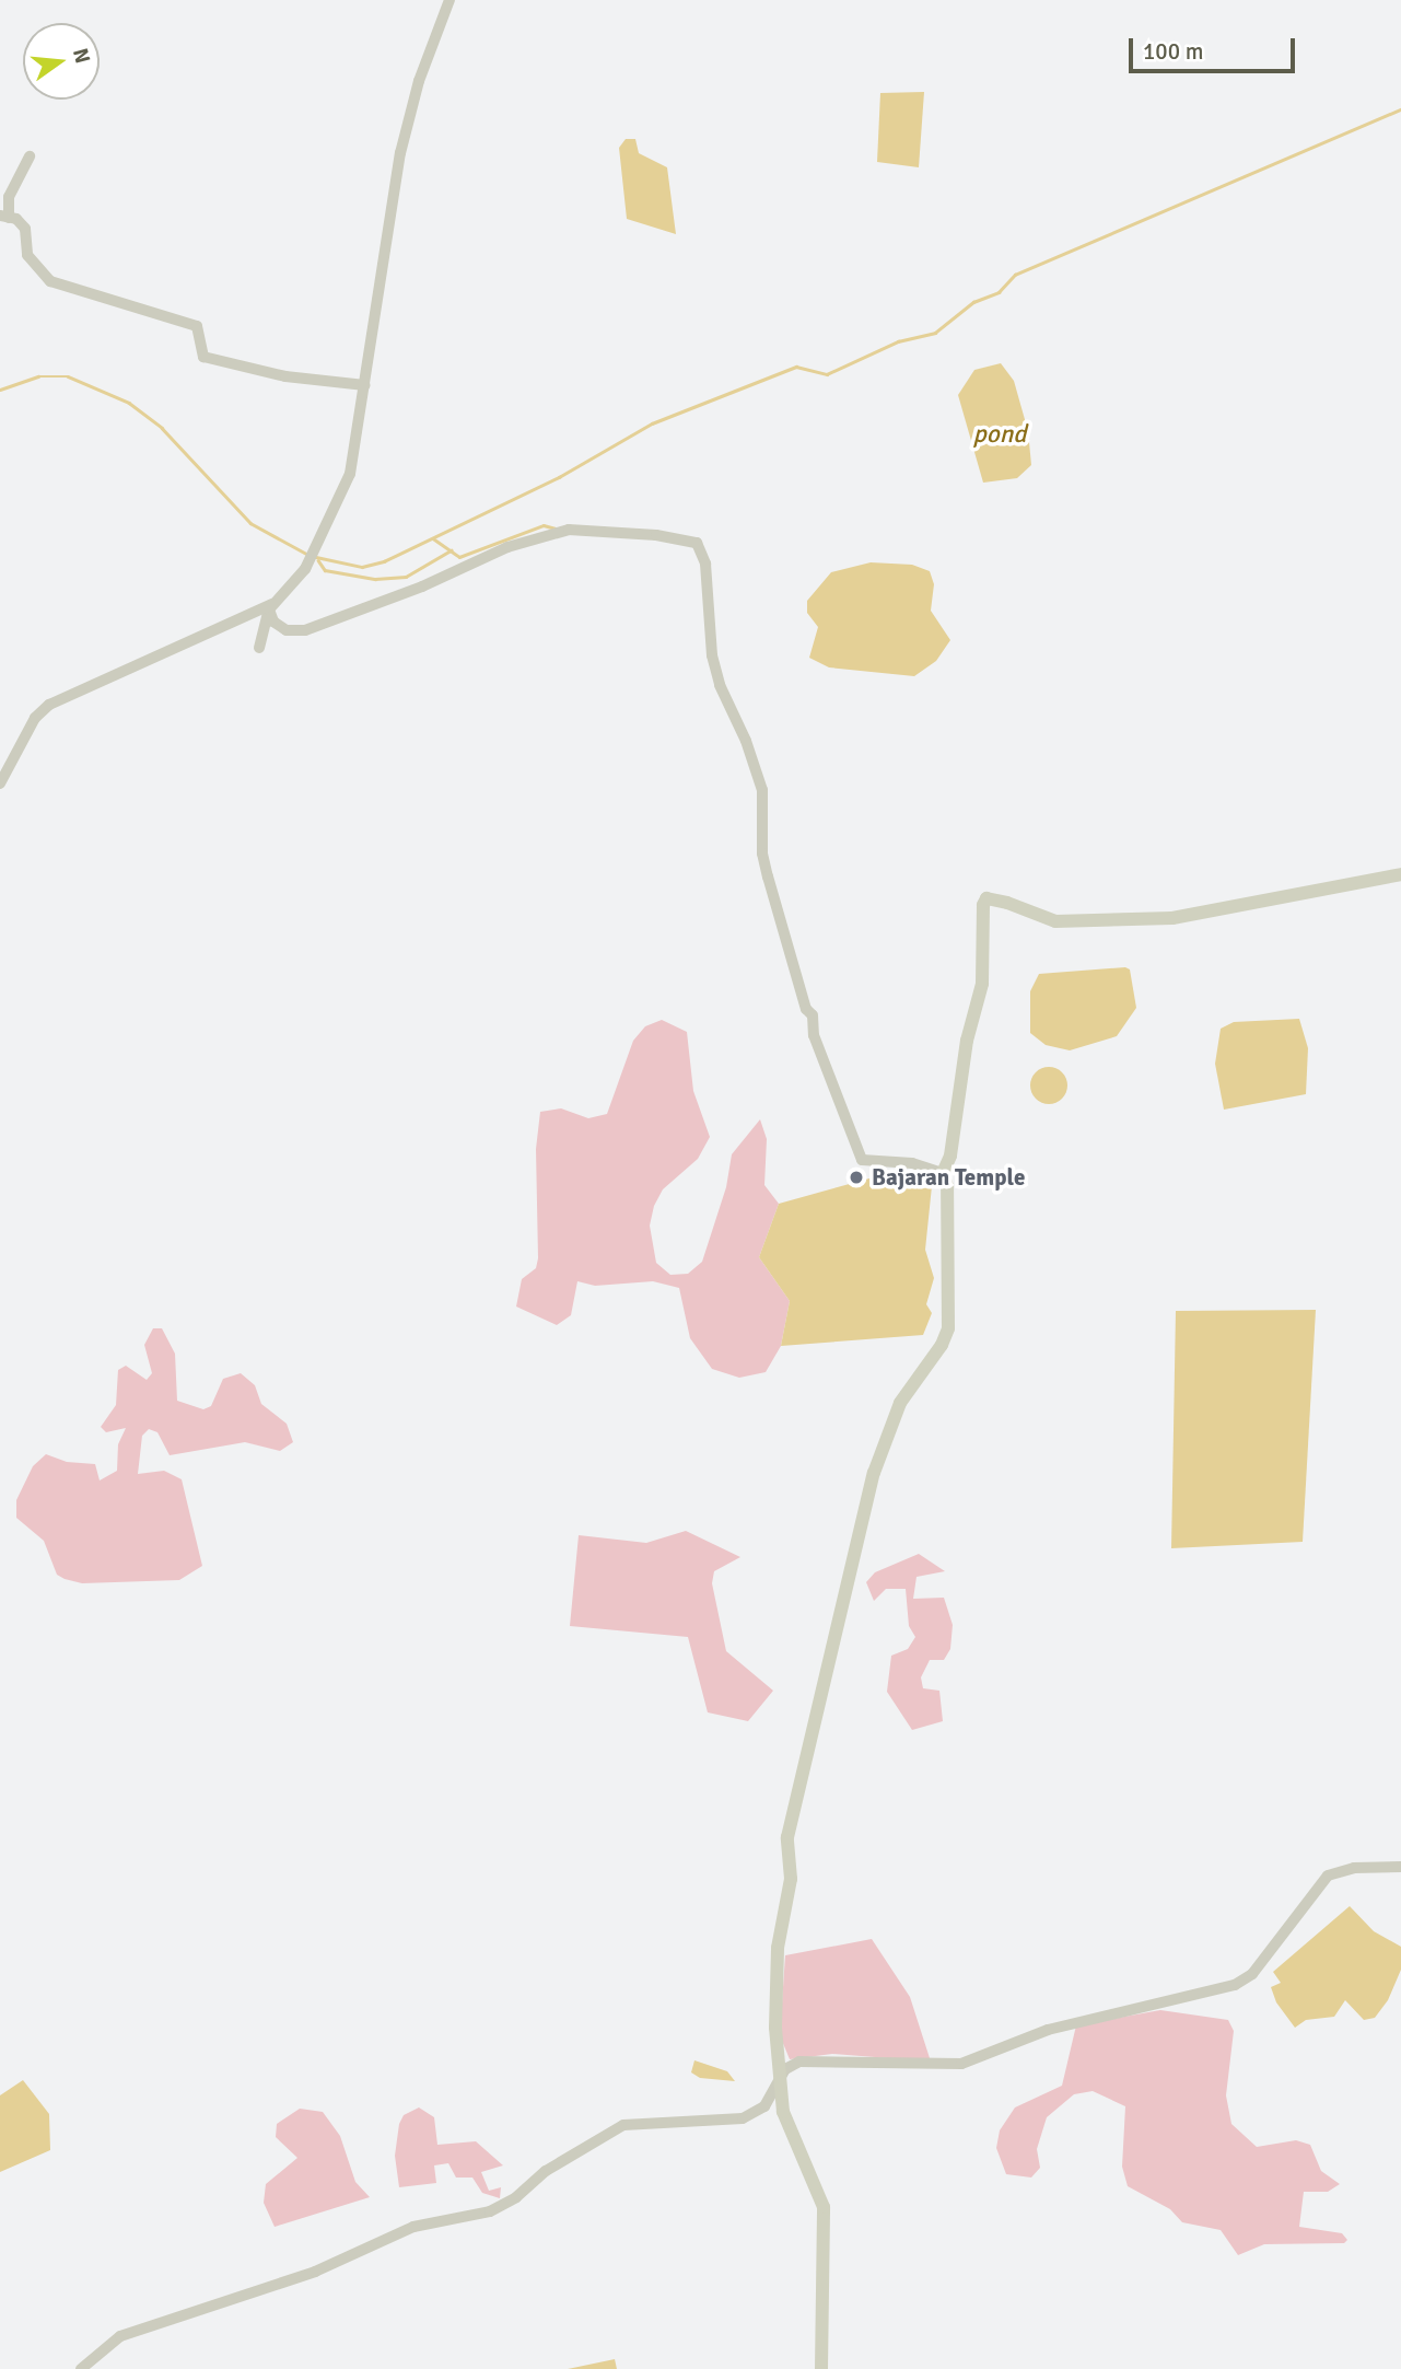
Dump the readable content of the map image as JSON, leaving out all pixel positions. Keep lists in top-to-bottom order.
{
  "water": ["pond"],
  "places": ["Bajaran Temple"],
  "scale_bar": "100 m",
  "north": "right"
}
